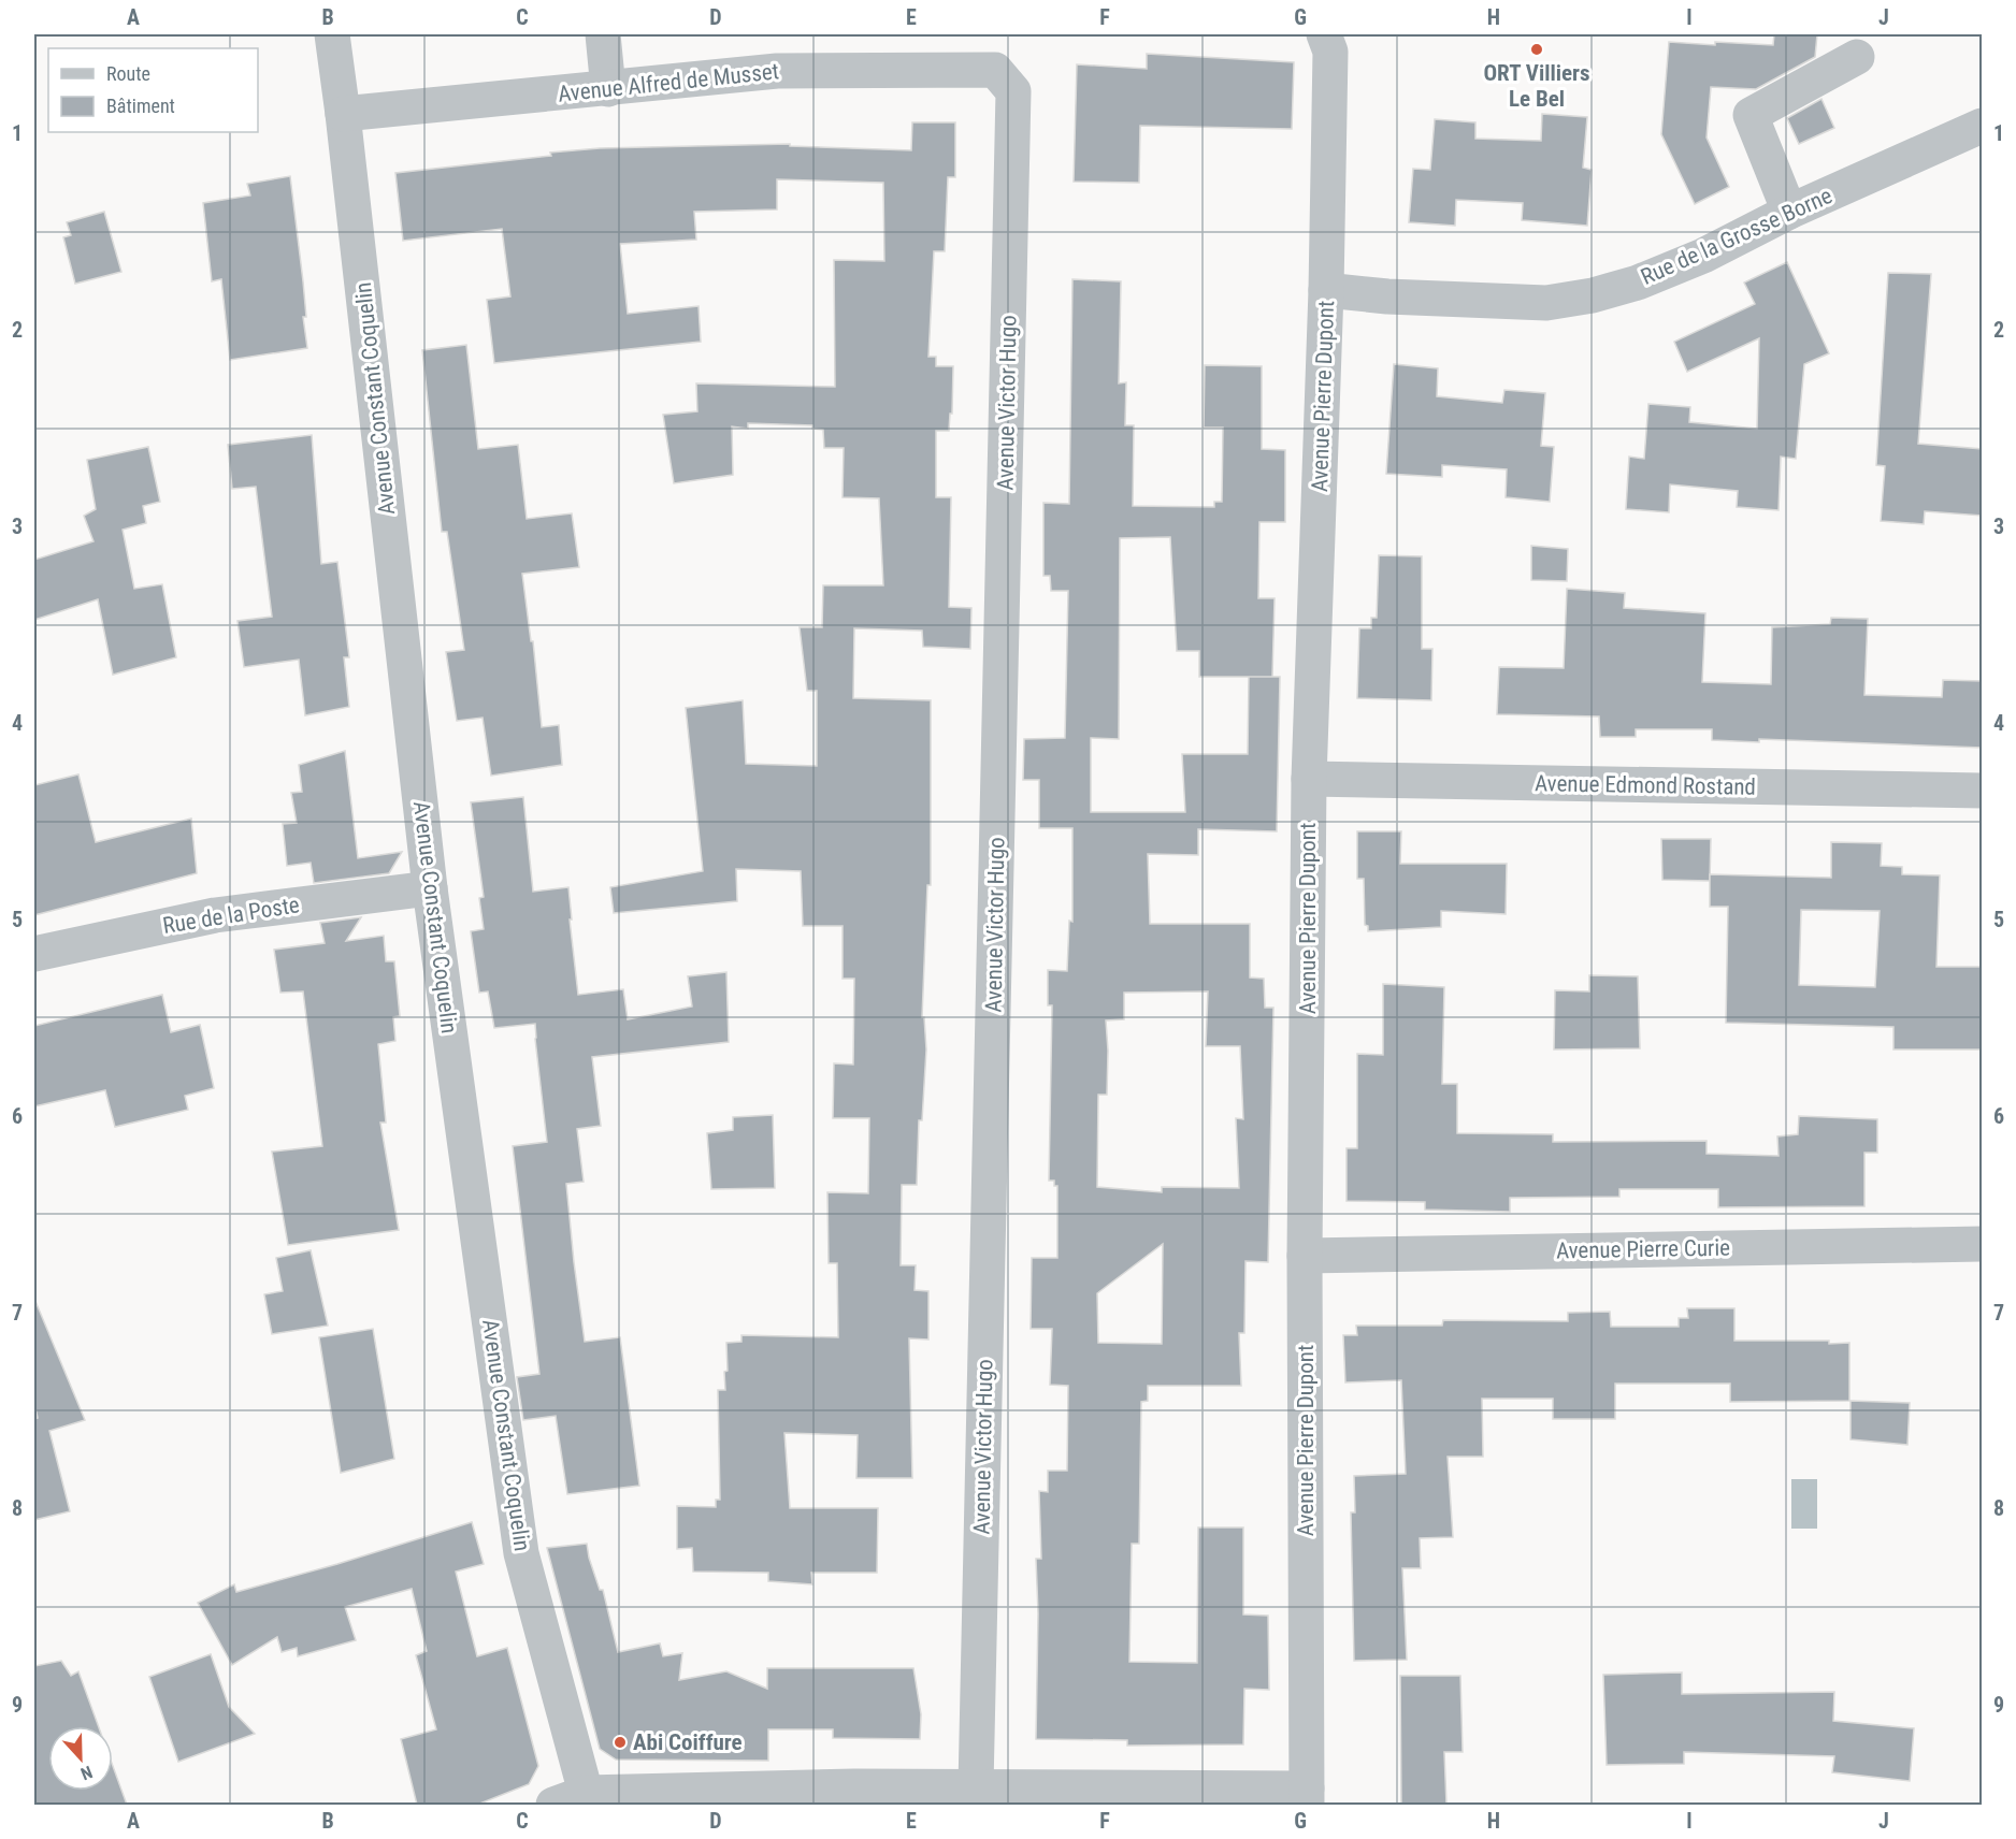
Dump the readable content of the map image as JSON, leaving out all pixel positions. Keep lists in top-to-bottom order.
{
  "streets": {
    "street": [
      "Avenue Alfred de Musset",
      "Rue de la Grosse Borne",
      "Avenue Pierre Dupont",
      "Avenue Constant Coquelin",
      "Avenue Victor Hugo",
      "Avenue Edmond Rostand",
      "Rue de la Poste",
      "Avenue Pierre Curie"
    ]
  },
  "crossings": [
    ["Avenue Alfred de Musset", "Avenue Constant Coquelin"],
    ["Avenue Alfred de Musset", "Avenue Victor Hugo"],
    ["Rue de la Grosse Borne", "Avenue Pierre Dupont"],
    ["Avenue Pierre Dupont", "Avenue Edmond Rostand"],
    ["Avenue Pierre Dupont", "Avenue Pierre Curie"],
    ["Avenue Constant Coquelin", "Rue de la Poste"]
  ],
  "places": ["ORT Villiers Le Bel", "Abi Coiffure"],
  "legend": ["Route", "Bâtiment"],
  "north": "bottom",
  "grid": {
    "columns": [
      "A",
      "B",
      "C",
      "D",
      "E",
      "F",
      "G",
      "H",
      "I",
      "J"
    ],
    "rows": [
      "1",
      "2",
      "3",
      "4",
      "5",
      "6",
      "7",
      "8",
      "9"
    ]
  }
}
